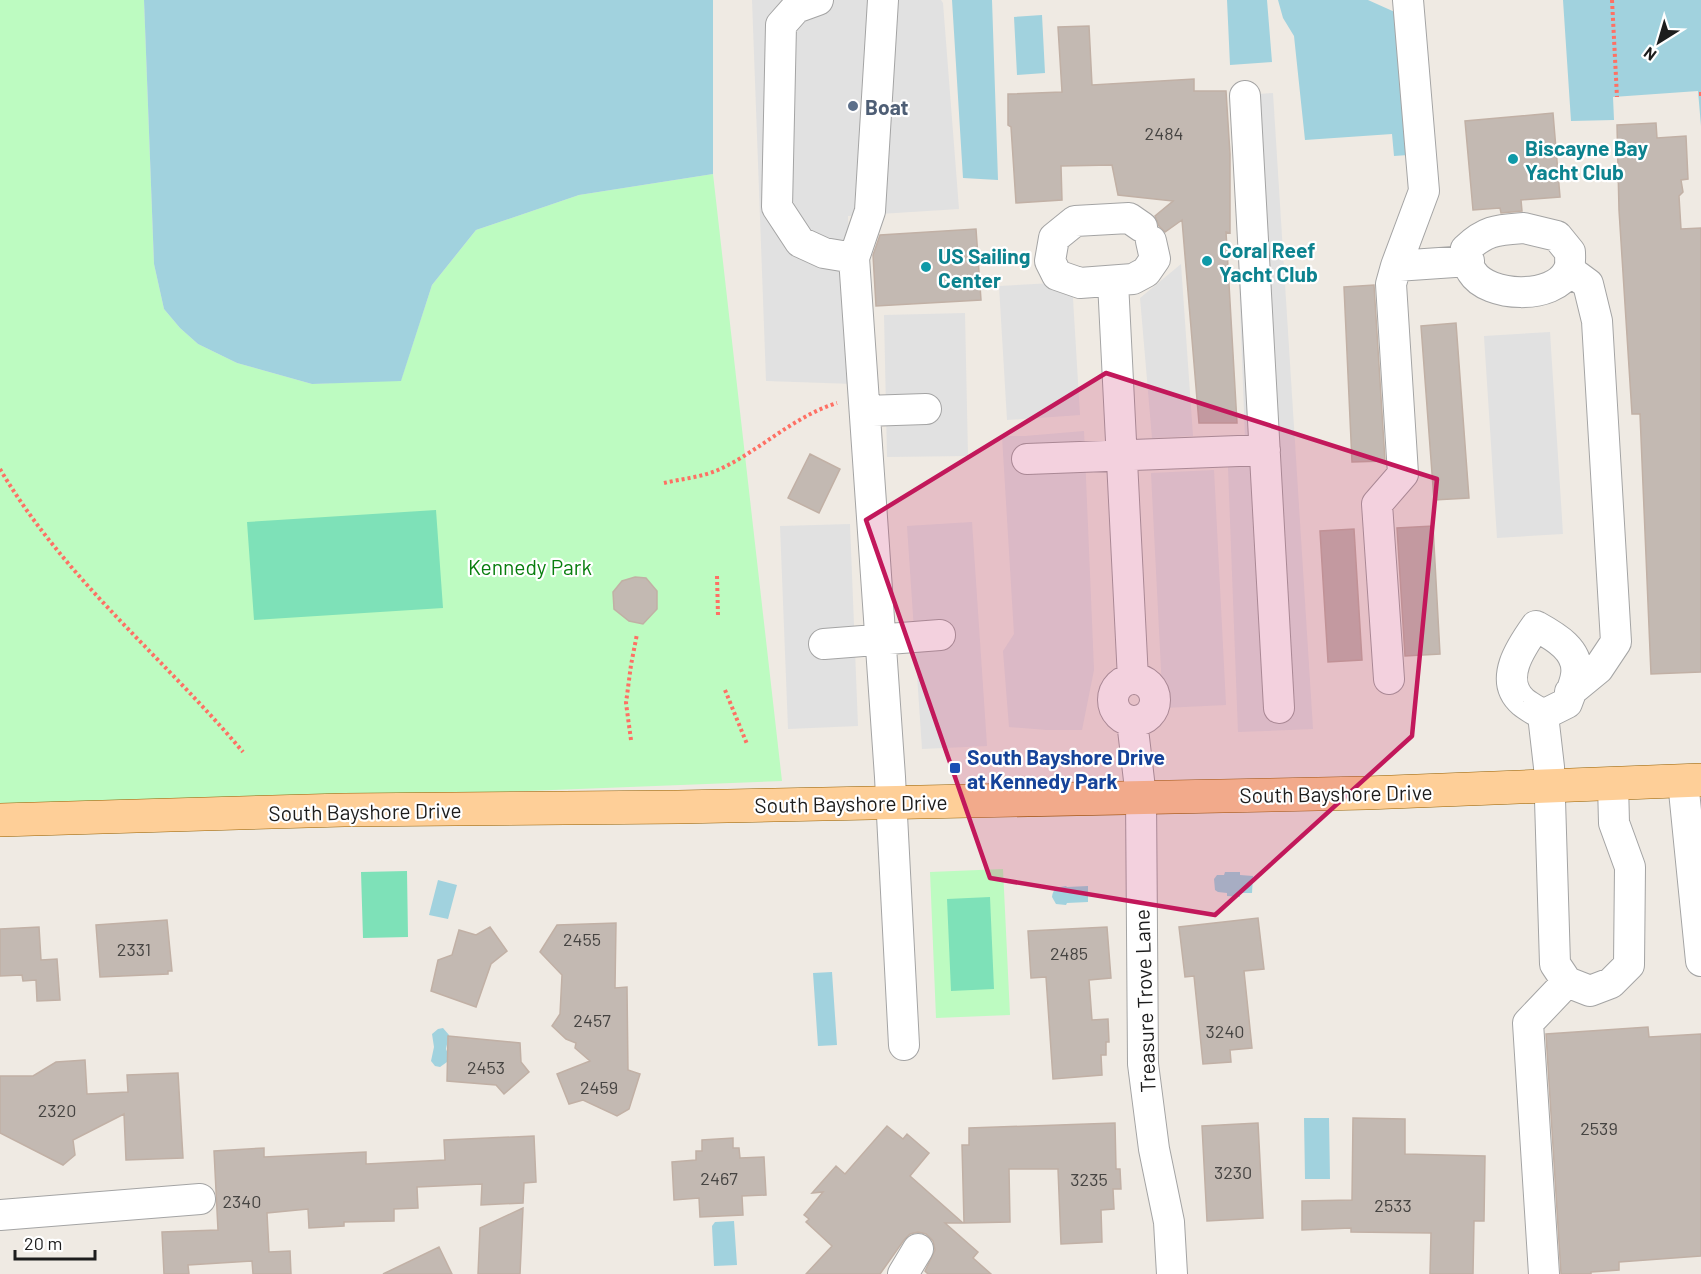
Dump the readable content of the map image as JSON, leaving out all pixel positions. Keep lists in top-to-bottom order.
{
  "streets": {
    "main road": ["South Bayshore Drive"],
    "street": ["Treasure Trove Lane"]
  },
  "crossings": [
    ["South Bayshore Drive", "Treasure Trove Lane"]
  ],
  "parks": ["Kennedy Park"],
  "places": {
    "other": [
      "Boat",
      "Biscayne Bay Yacht Club",
      "Coral Reef Yacht Club",
      "US Sailing Center"
    ],
    "transit": ["South Bayshore Drive at Kennedy Park"]
  },
  "house_numbers": [
    "2484",
    "2455",
    "2331",
    "2485",
    "2457",
    "3240",
    "2453",
    "2459",
    "2320",
    "2539",
    "3230",
    "2467",
    "3235",
    "2340",
    "2533"
  ],
  "scale_bar": "20 m",
  "north": "bottom left"
}
